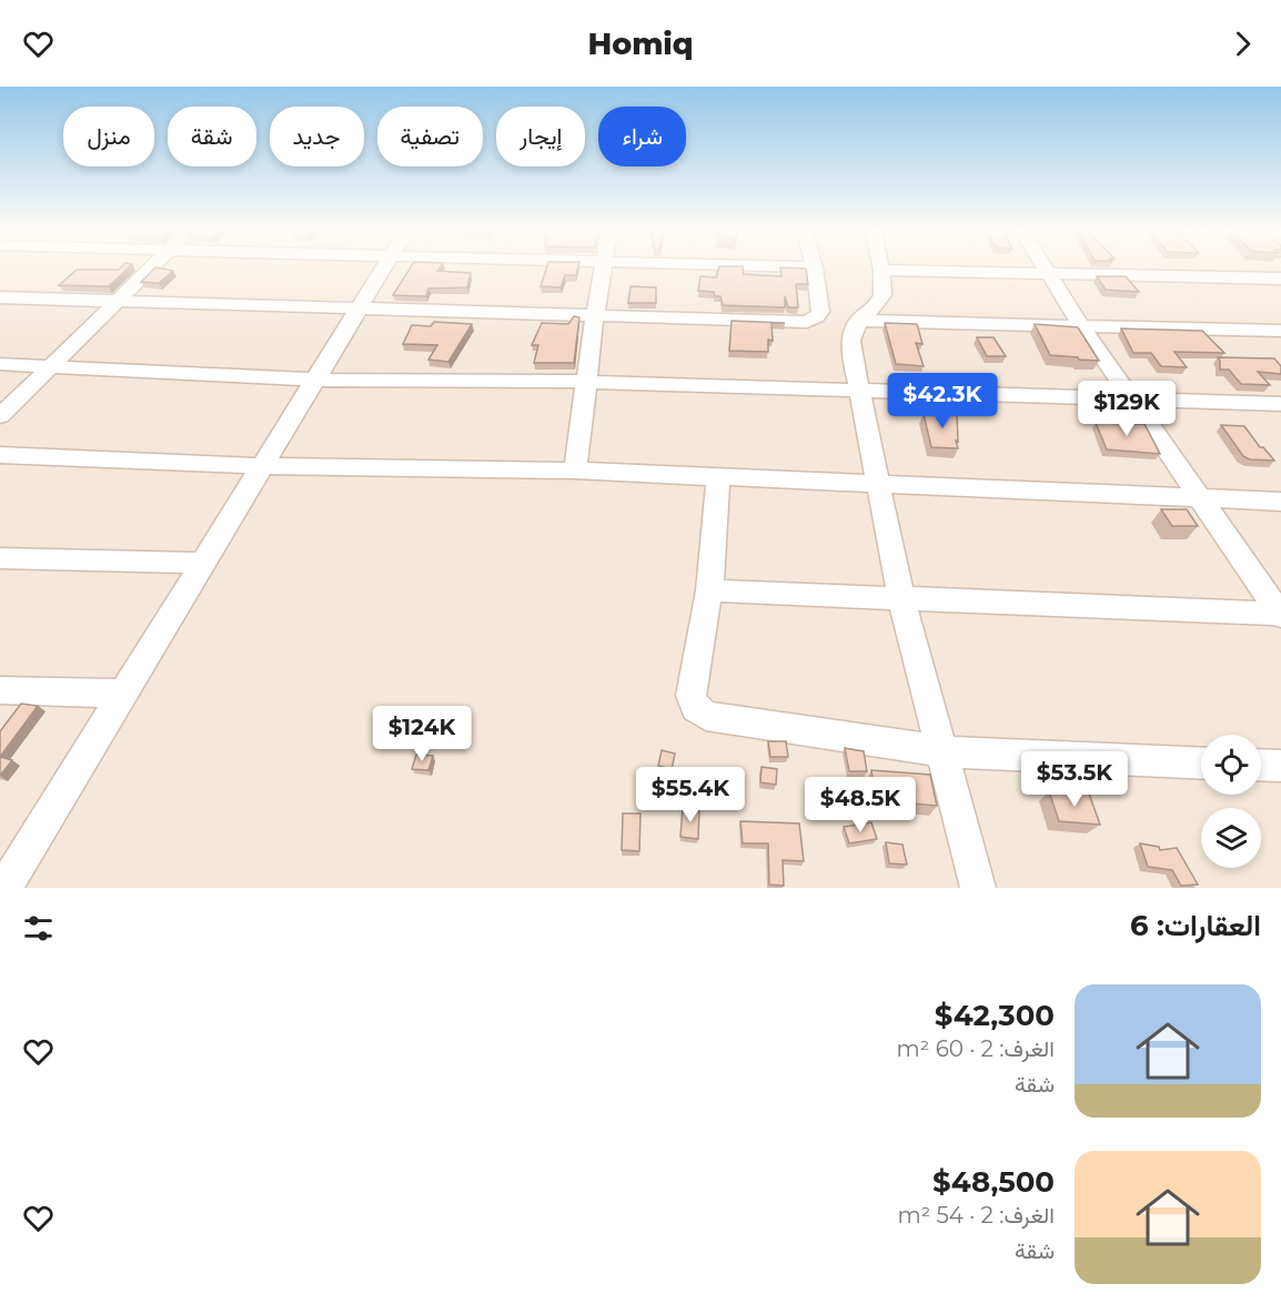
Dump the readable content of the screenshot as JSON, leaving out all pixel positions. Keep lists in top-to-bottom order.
{
  "page": {
    "header": "Homiq",
    "chip": [
      "شراء",
      "إيجار",
      "تصفية",
      "جديد",
      "شقة",
      "منزل"
    ],
    "price": [
      "$42.3K",
      "$129K",
      "$124K",
      "$53.5K",
      "$55.4K",
      "$48.5K"
    ],
    "heading": "العقارات: 6",
    "list": [
      {
        "name": "$42,300",
        "note": "الغرف: 2 · 60 m² · شقة"
      },
      {
        "name": "$48,500",
        "note": "الغرف: 2 · 54 m² · شقة"
      }
    ]
  }
}
